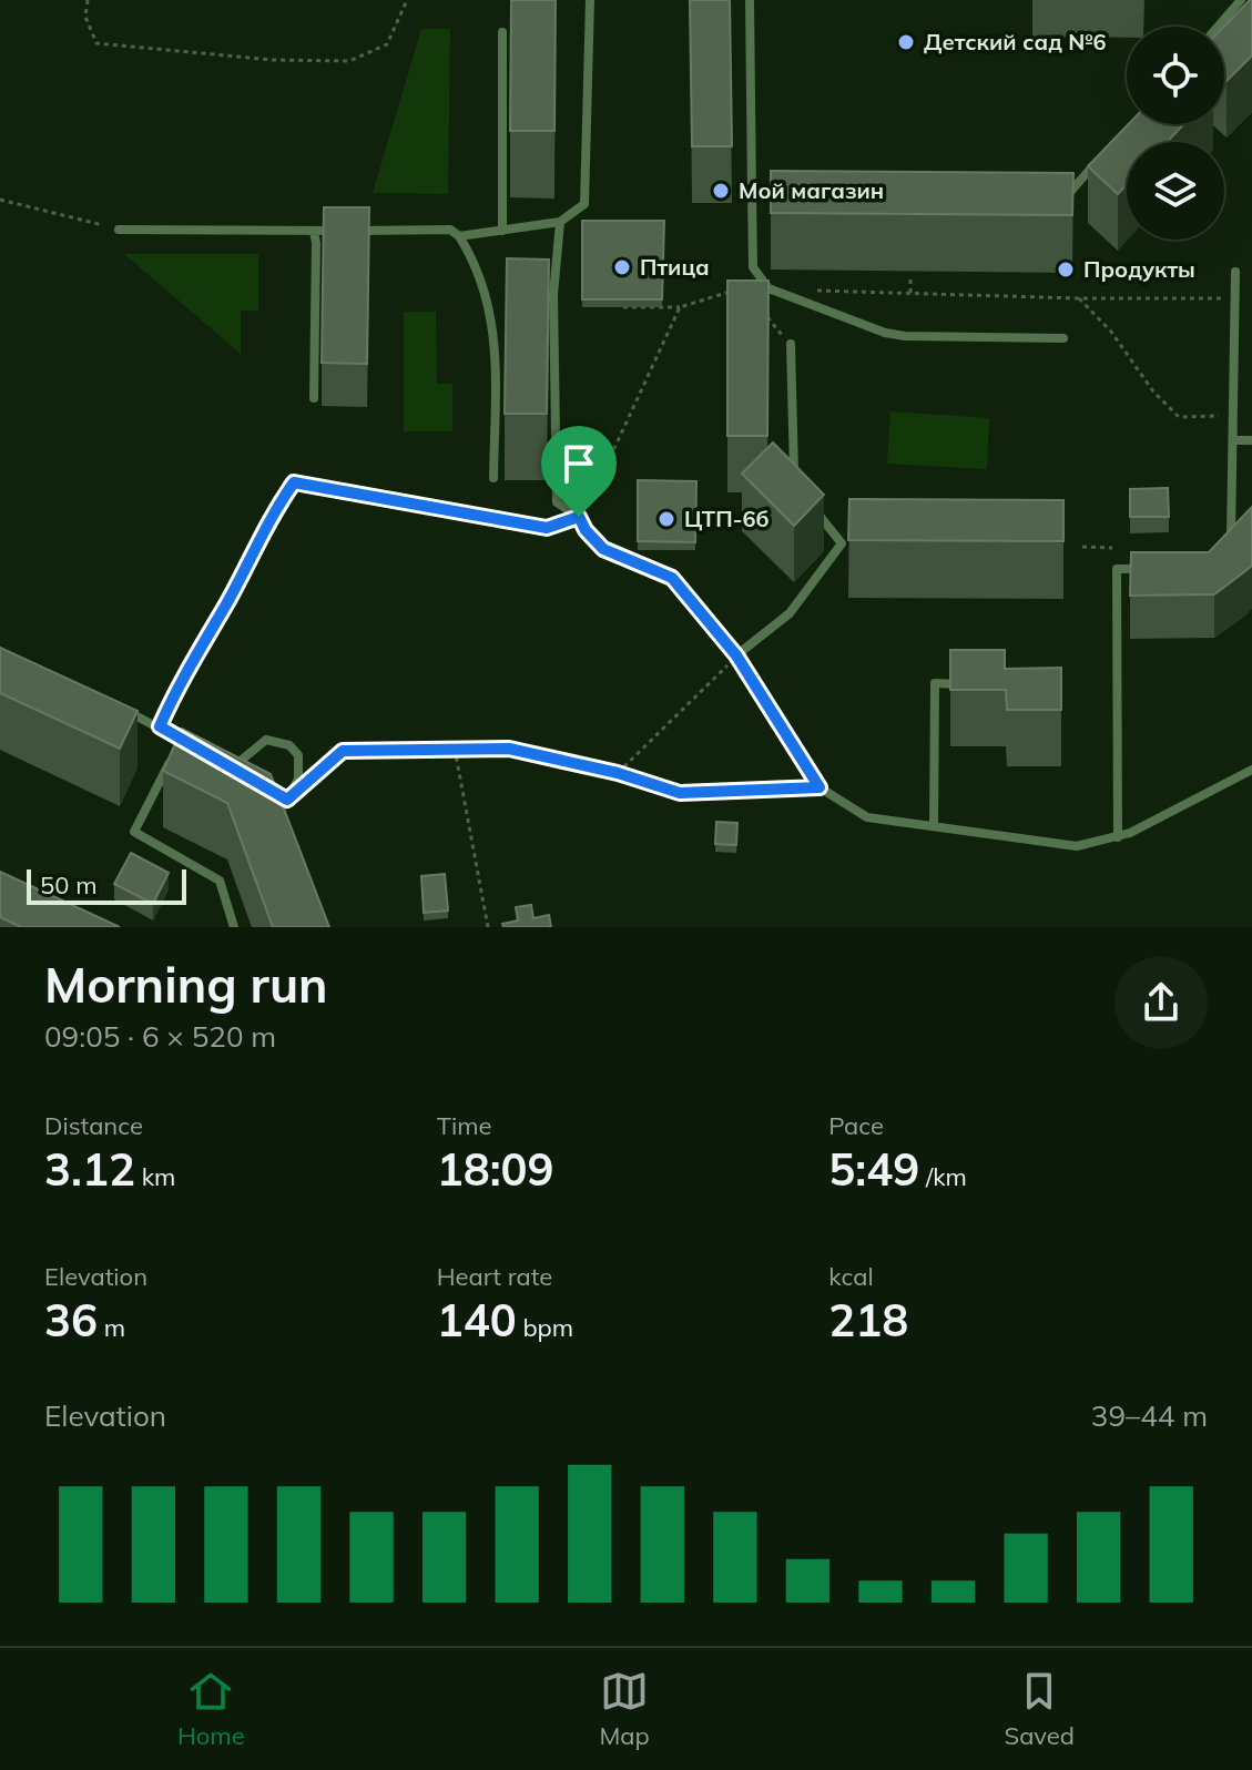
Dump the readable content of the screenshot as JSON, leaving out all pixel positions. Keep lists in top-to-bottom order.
{
  "places": [
    "Детский сад №6",
    "Мой магазин",
    "Птица",
    "Продукты",
    "ЦТП-6б"
  ],
  "scale_bar": "50 m",
  "page": {
    "scale": "50 m",
    "heading": ["Morning run", "09:05 · 6 × 520 m"],
    "stats": [
      ["Distance", "3.12 km"],
      ["Time", "18:09"],
      ["Pace", "5:49 /km"],
      ["Elevation", "36 m"],
      ["Heart rate", "140 bpm"],
      ["kcal", "218"]
    ],
    "chart": ["Elevation", "39–44 m"],
    "tabs": ["Home", "Map", "Saved"]
  }
}
